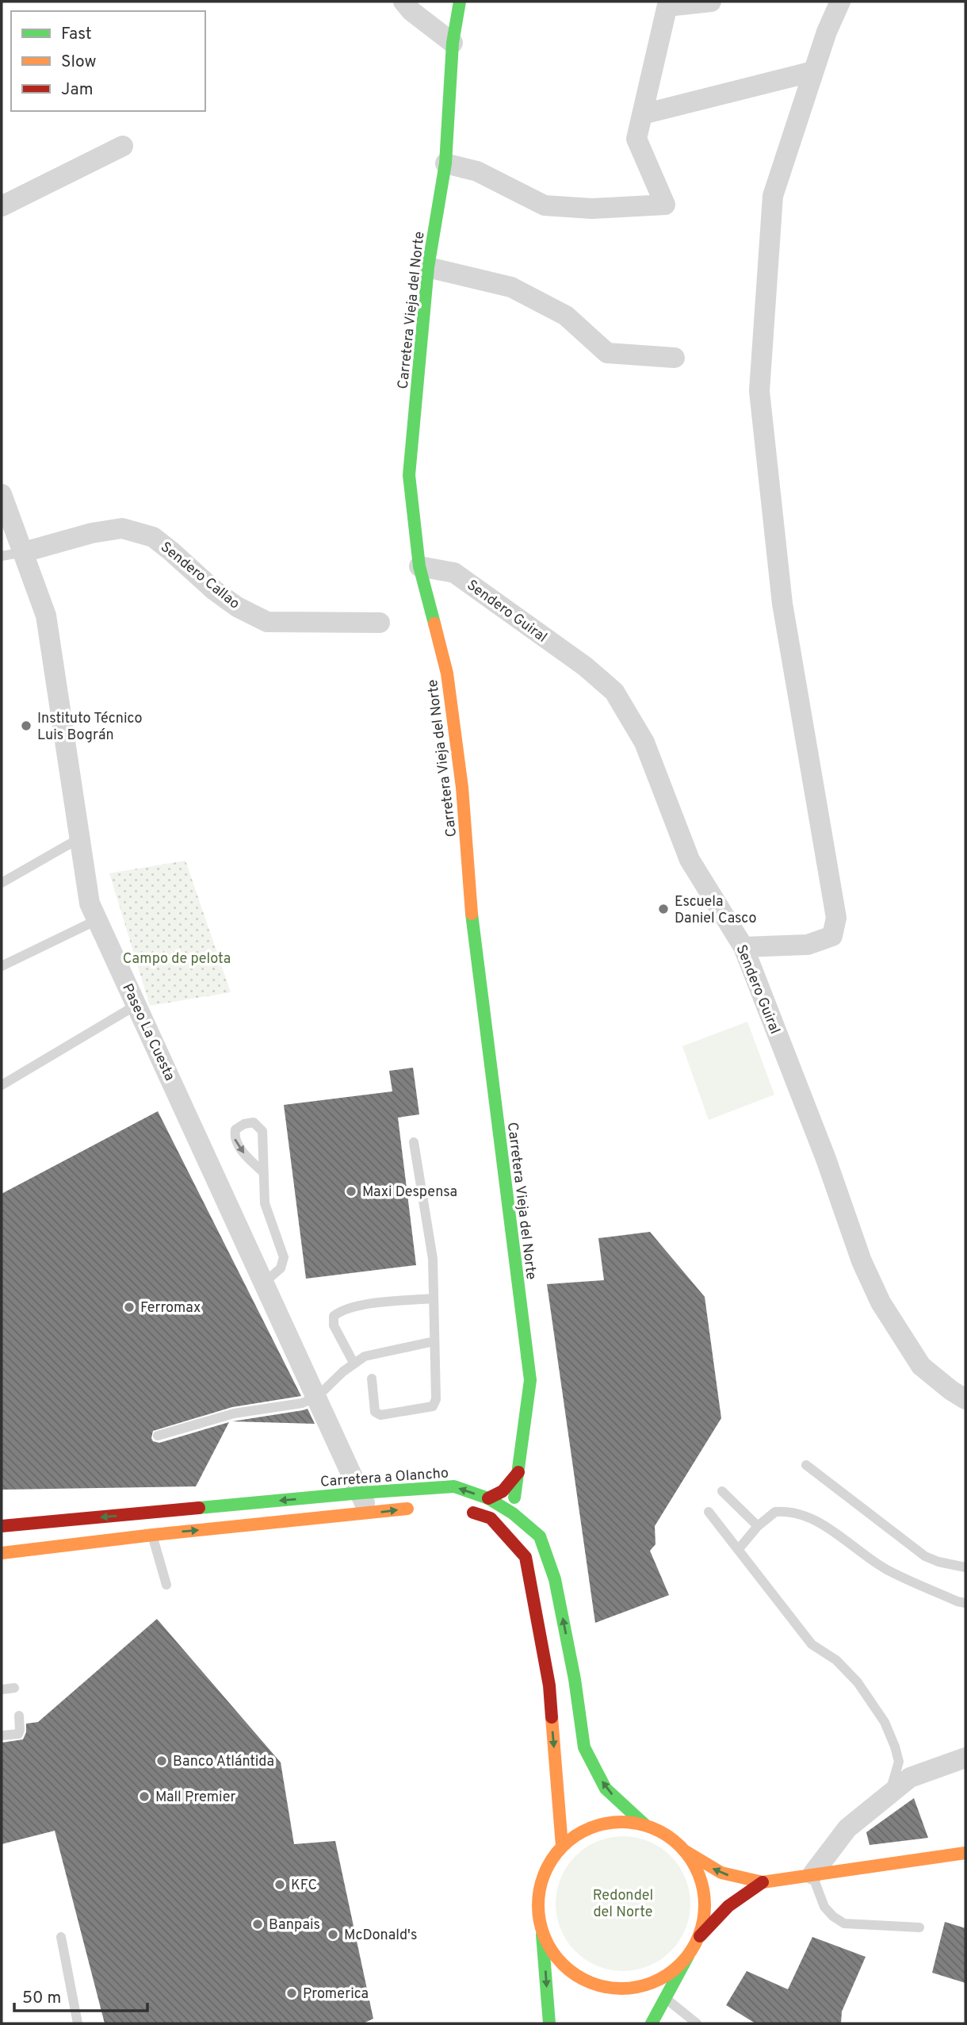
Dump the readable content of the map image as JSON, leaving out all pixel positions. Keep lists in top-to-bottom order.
{
  "streets": {
    "main road": ["Carretera Vieja del Norte", "Carretera a Olancho"],
    "street": ["Sendero Callao", "Sendero Guiral", "Paseo La Cuesta"]
  },
  "crossings": [
    ["Carretera Vieja del Norte", "Sendero Guiral"],
    ["Carretera Vieja del Norte", "Carretera a Olancho"],
    ["Sendero Callao", "Paseo La Cuesta"],
    ["Paseo La Cuesta", "Carretera a Olancho"]
  ],
  "one_way": ["Carretera a Olancho"],
  "parks": ["Campo de pelota", "Redondel del Norte"],
  "places": [
    "Instituto Técnico Luis Bográn",
    "Escuela Daniel Casco",
    "Maxi Despensa",
    "Ferromax",
    "Banco Atlántida",
    "Mall Premier",
    "KFC",
    "Banpais",
    "McDonald's",
    "Promerica"
  ],
  "legend": ["Fast", "Slow", "Jam"],
  "scale_bar": "50 m"
}
